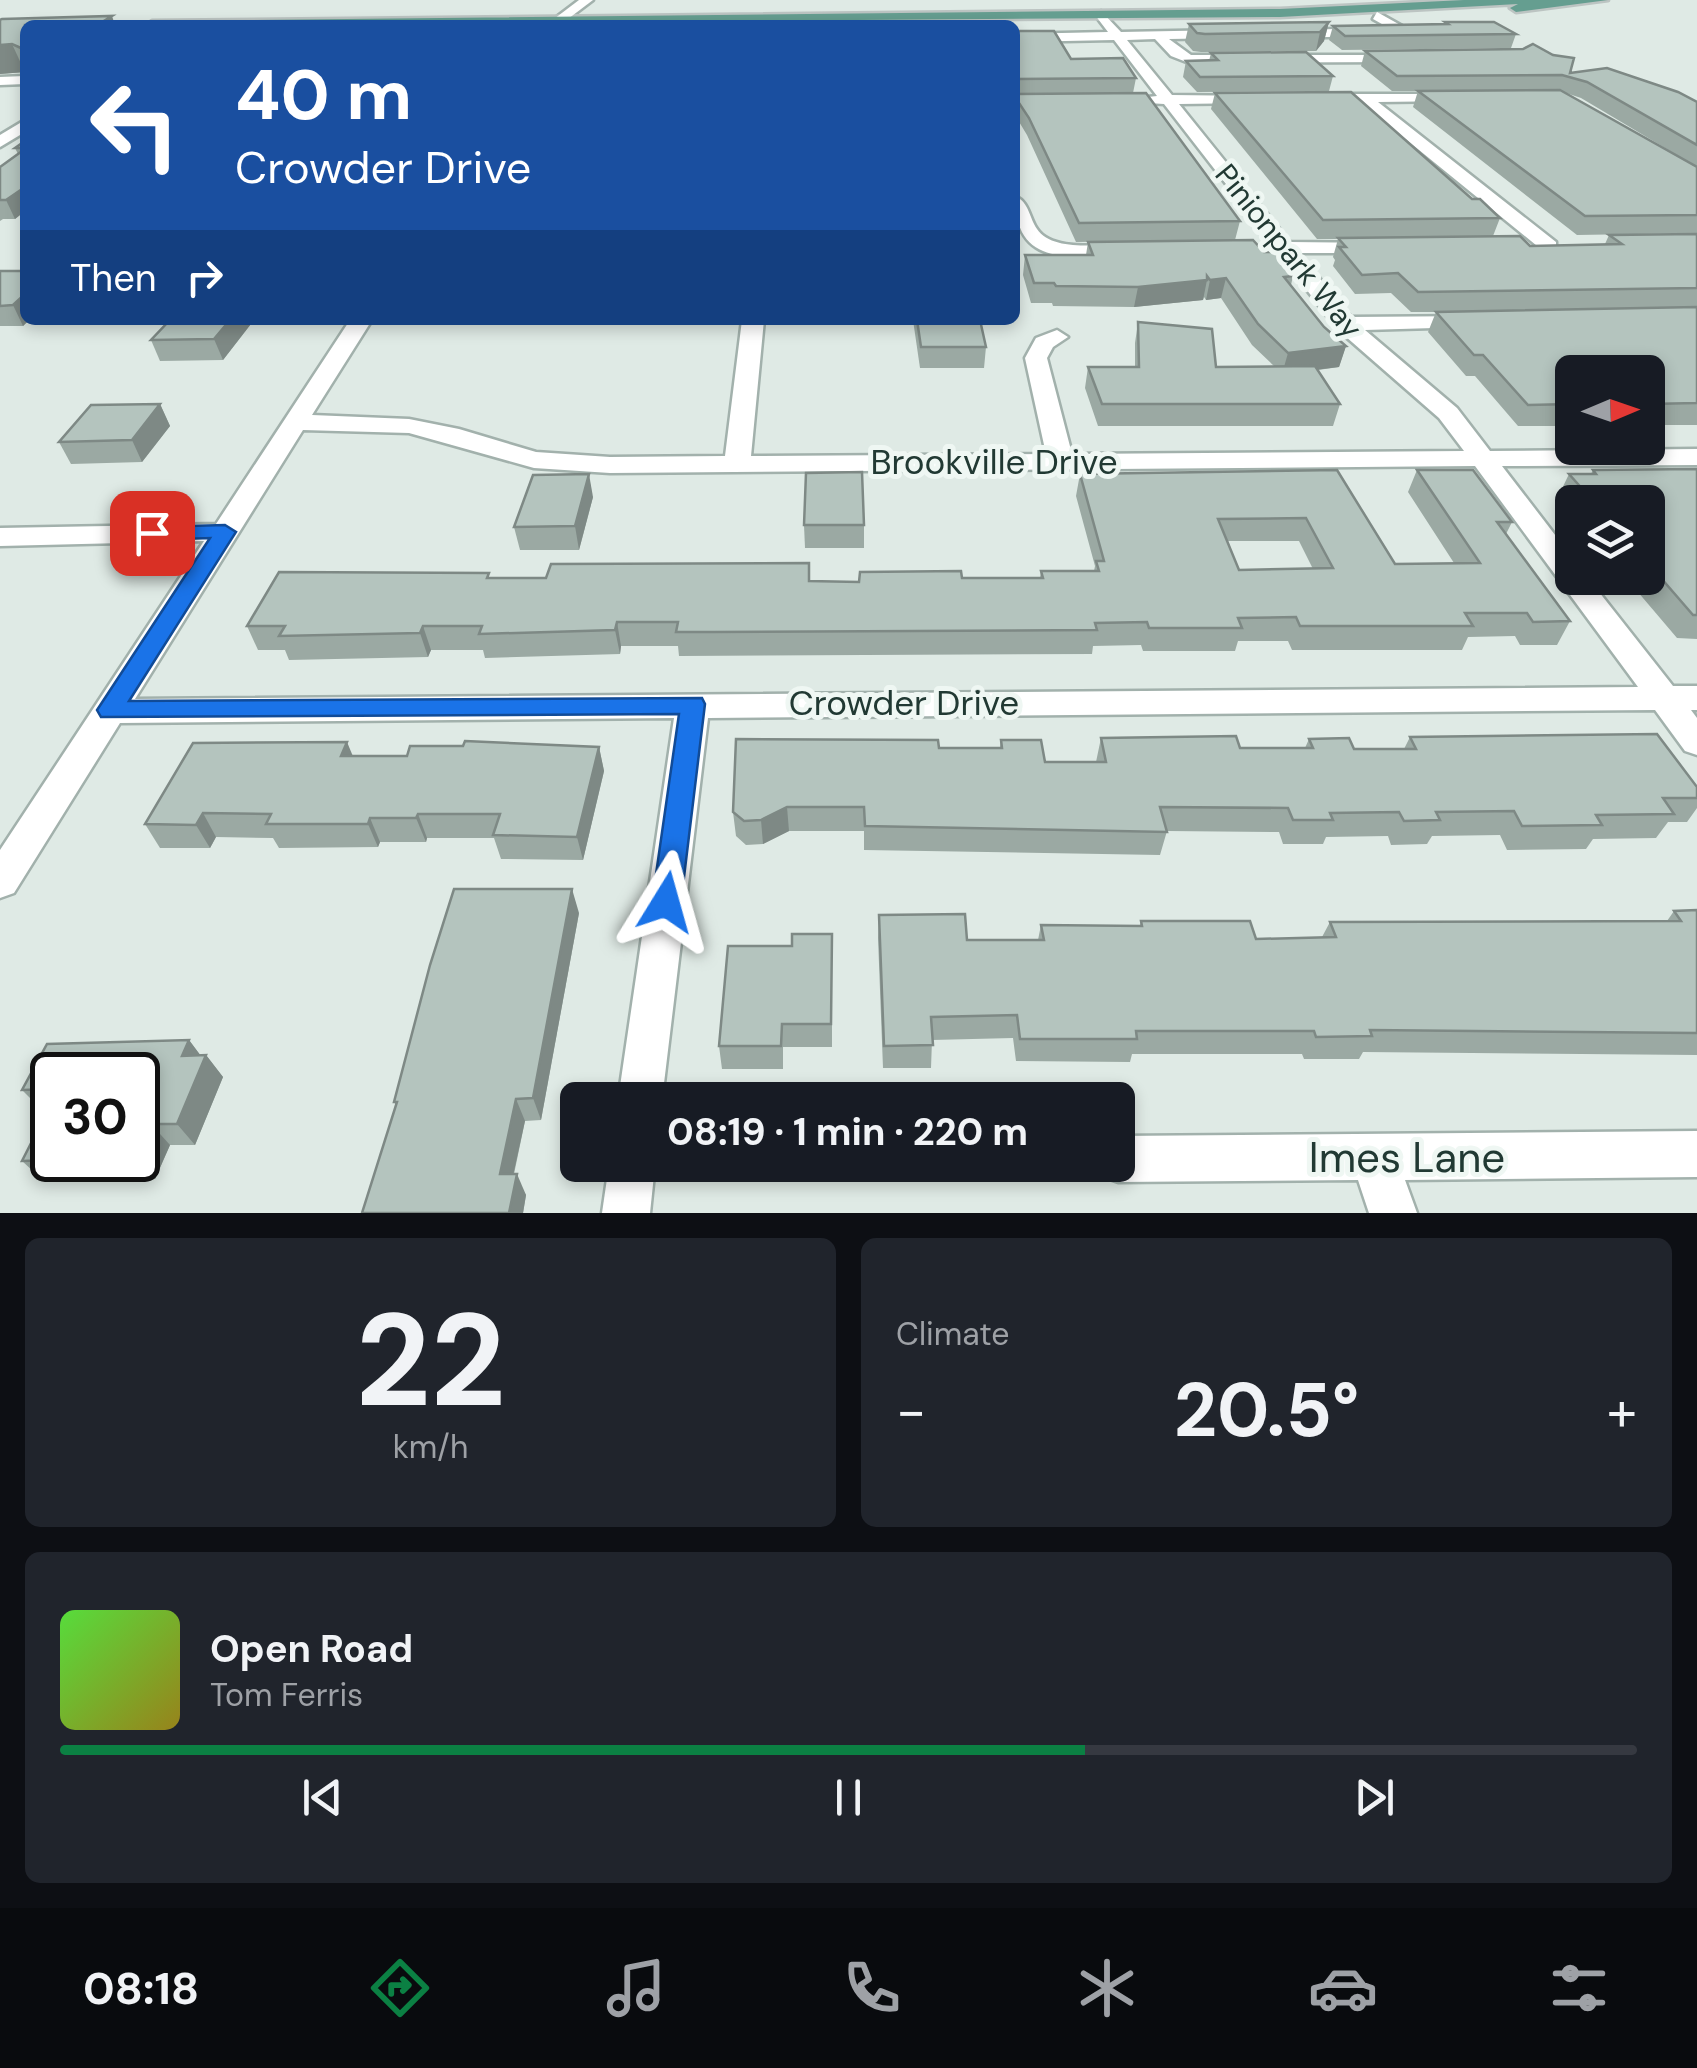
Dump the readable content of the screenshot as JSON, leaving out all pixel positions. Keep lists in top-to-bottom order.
{
  "streets": {
    "street": [
      "Pinionpark Way",
      "Brookville Drive",
      "Crowder Drive",
      "Imes Lane"
    ]
  },
  "crossings": [
    ["Pinionpark Way", "Brookville Drive"],
    ["Pinionpark Way", "Crowder Drive"]
  ],
  "north": "right",
  "page": {
    "turn": ["40 m", "Crowder Drive"],
    "then": "Then",
    "limit": "30",
    "trip": "08:19 · 1 min · 220 m",
    "tile": [
      ["22", "km/h"],
      "Climate"
    ],
    "heat": ["−", "20.5°", "+"],
    "song": ["Open Road", "Tom Ferris"],
    "tabs": "08:18"
  }
}
